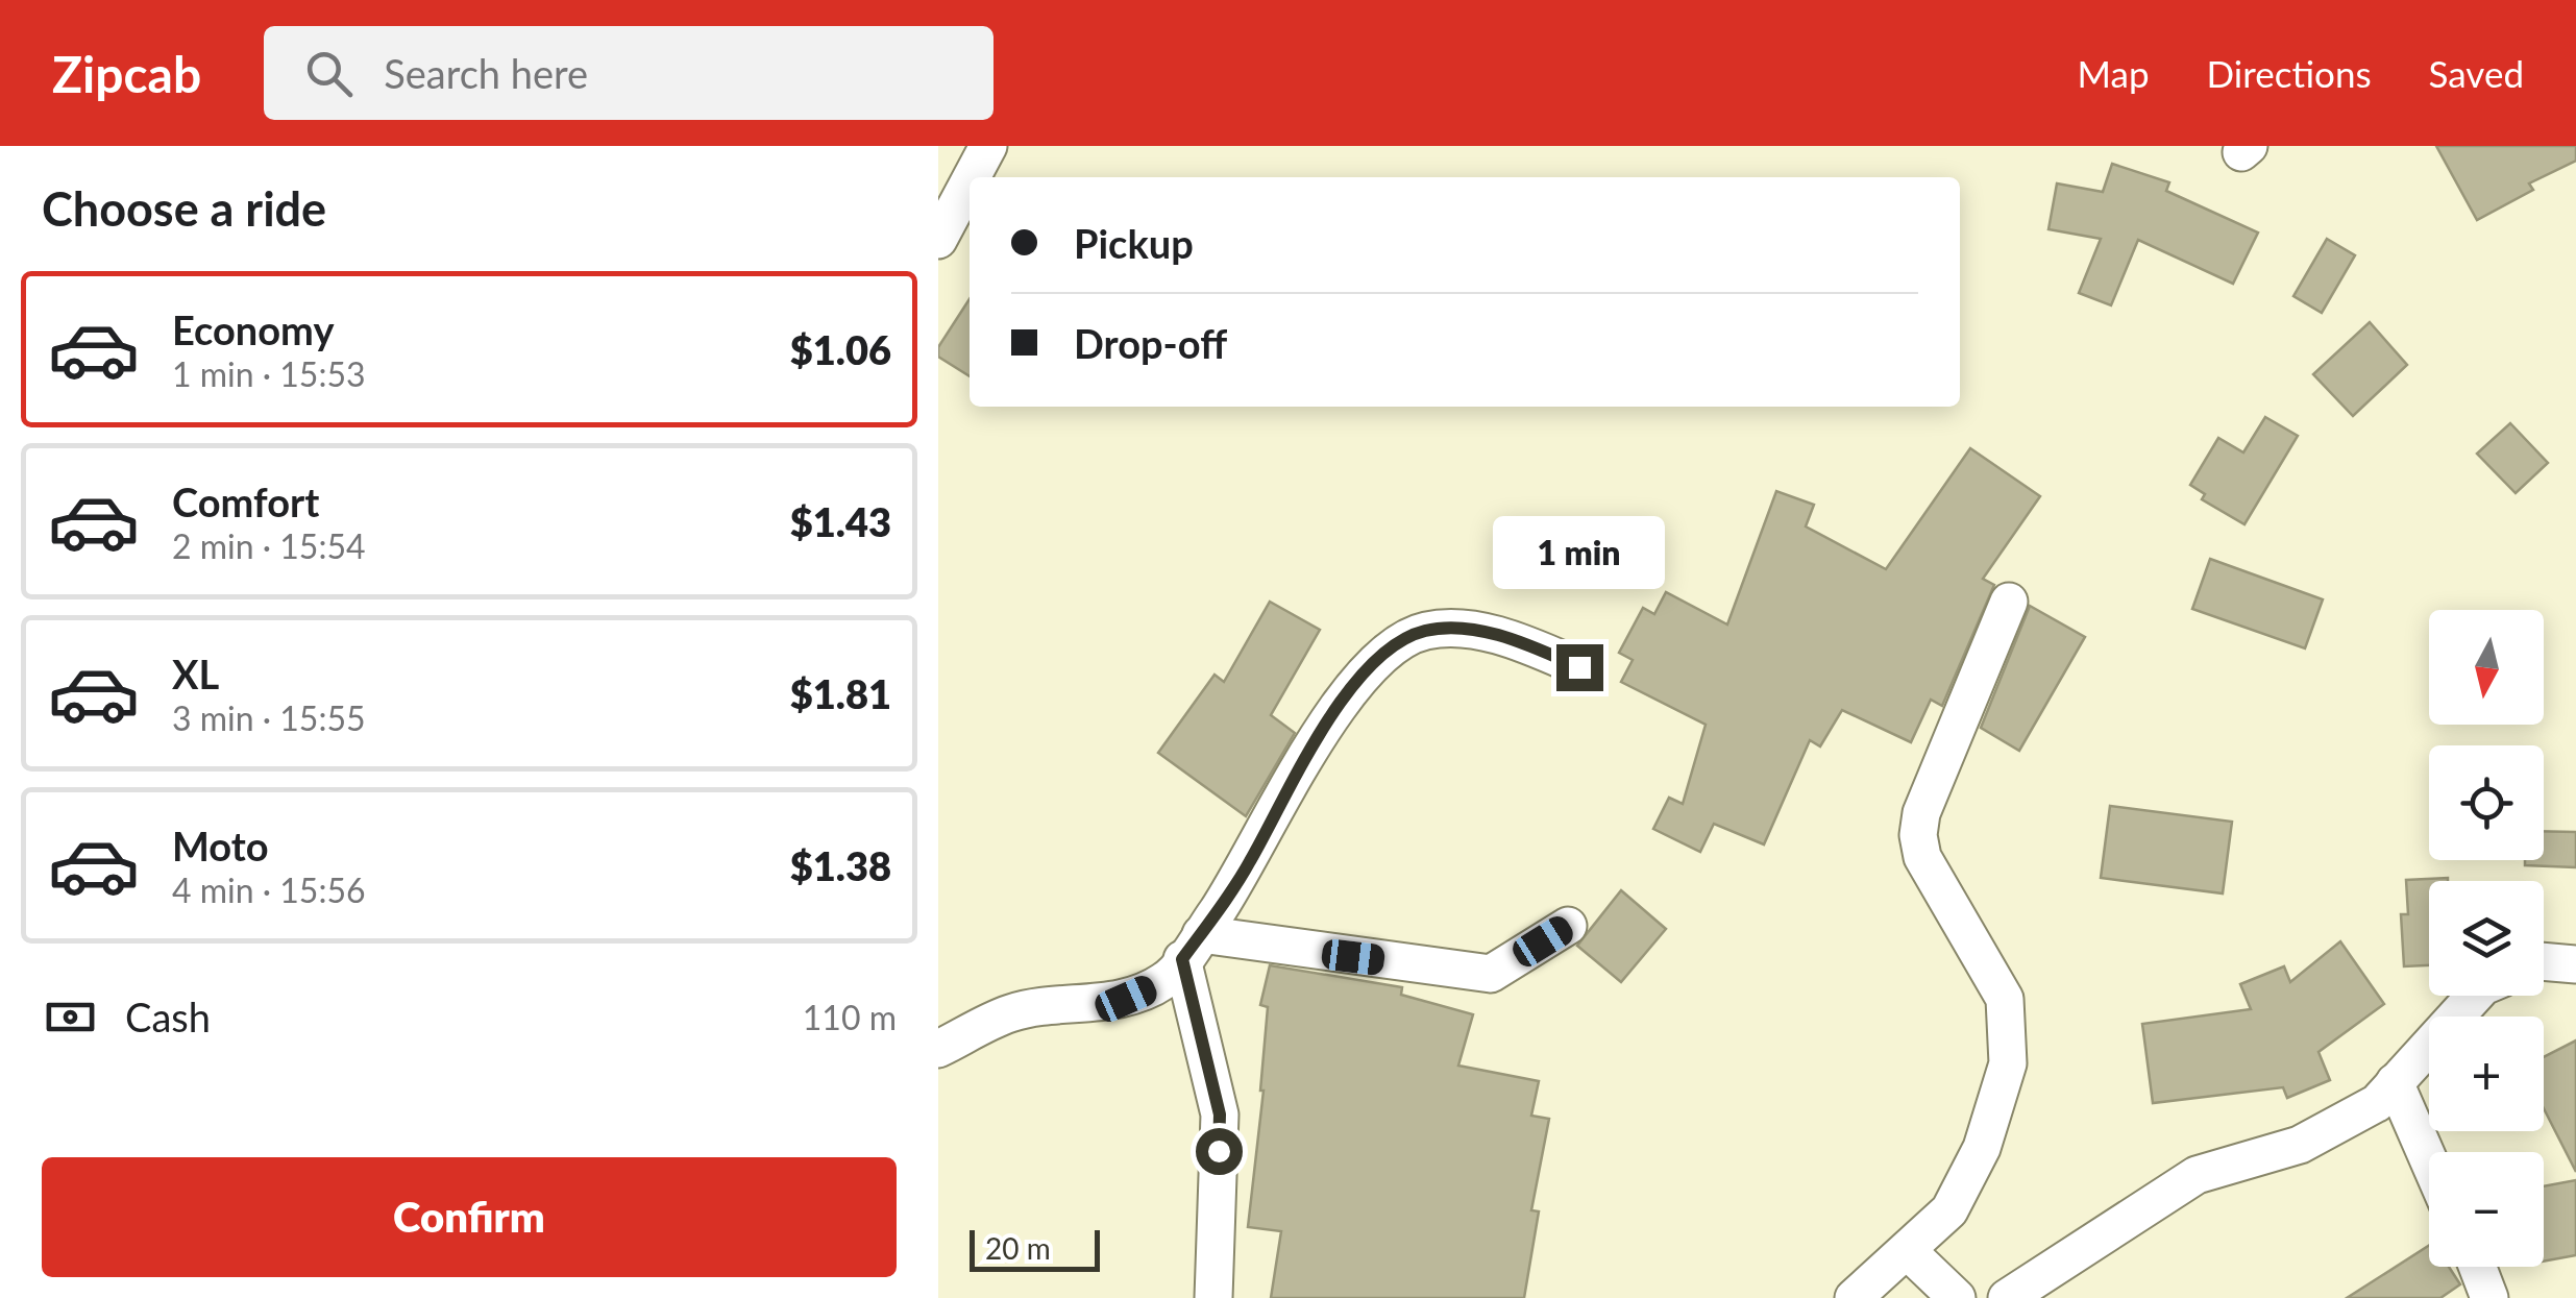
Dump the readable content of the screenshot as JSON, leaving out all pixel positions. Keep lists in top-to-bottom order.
{
  "scale_bar": "20 m",
  "north": "bottom",
  "page": {
    "header": "Zipcab",
    "search": "Search here",
    "nav": ["Map", "Directions", "Saved"],
    "heading": "Choose a ride",
    "banner": ["Pickup", "Drop-off"],
    "list": [
      {
        "name": "Economy",
        "note": "1 min · 15:53",
        "value": "$1.06"
      },
      {
        "name": "Comfort",
        "note": "2 min · 15:54",
        "value": "$1.43"
      },
      {
        "name": "XL",
        "note": "3 min · 15:55",
        "value": "$1.81"
      },
      {
        "name": "Moto",
        "note": "4 min · 15:56",
        "value": "$1.38"
      }
    ],
    "bubble": "1 min",
    "map_buttons": ["+", "−"],
    "pay": ["Cash", "110 m"],
    "buttons": "Confirm",
    "scale": "20 m"
  }
}
